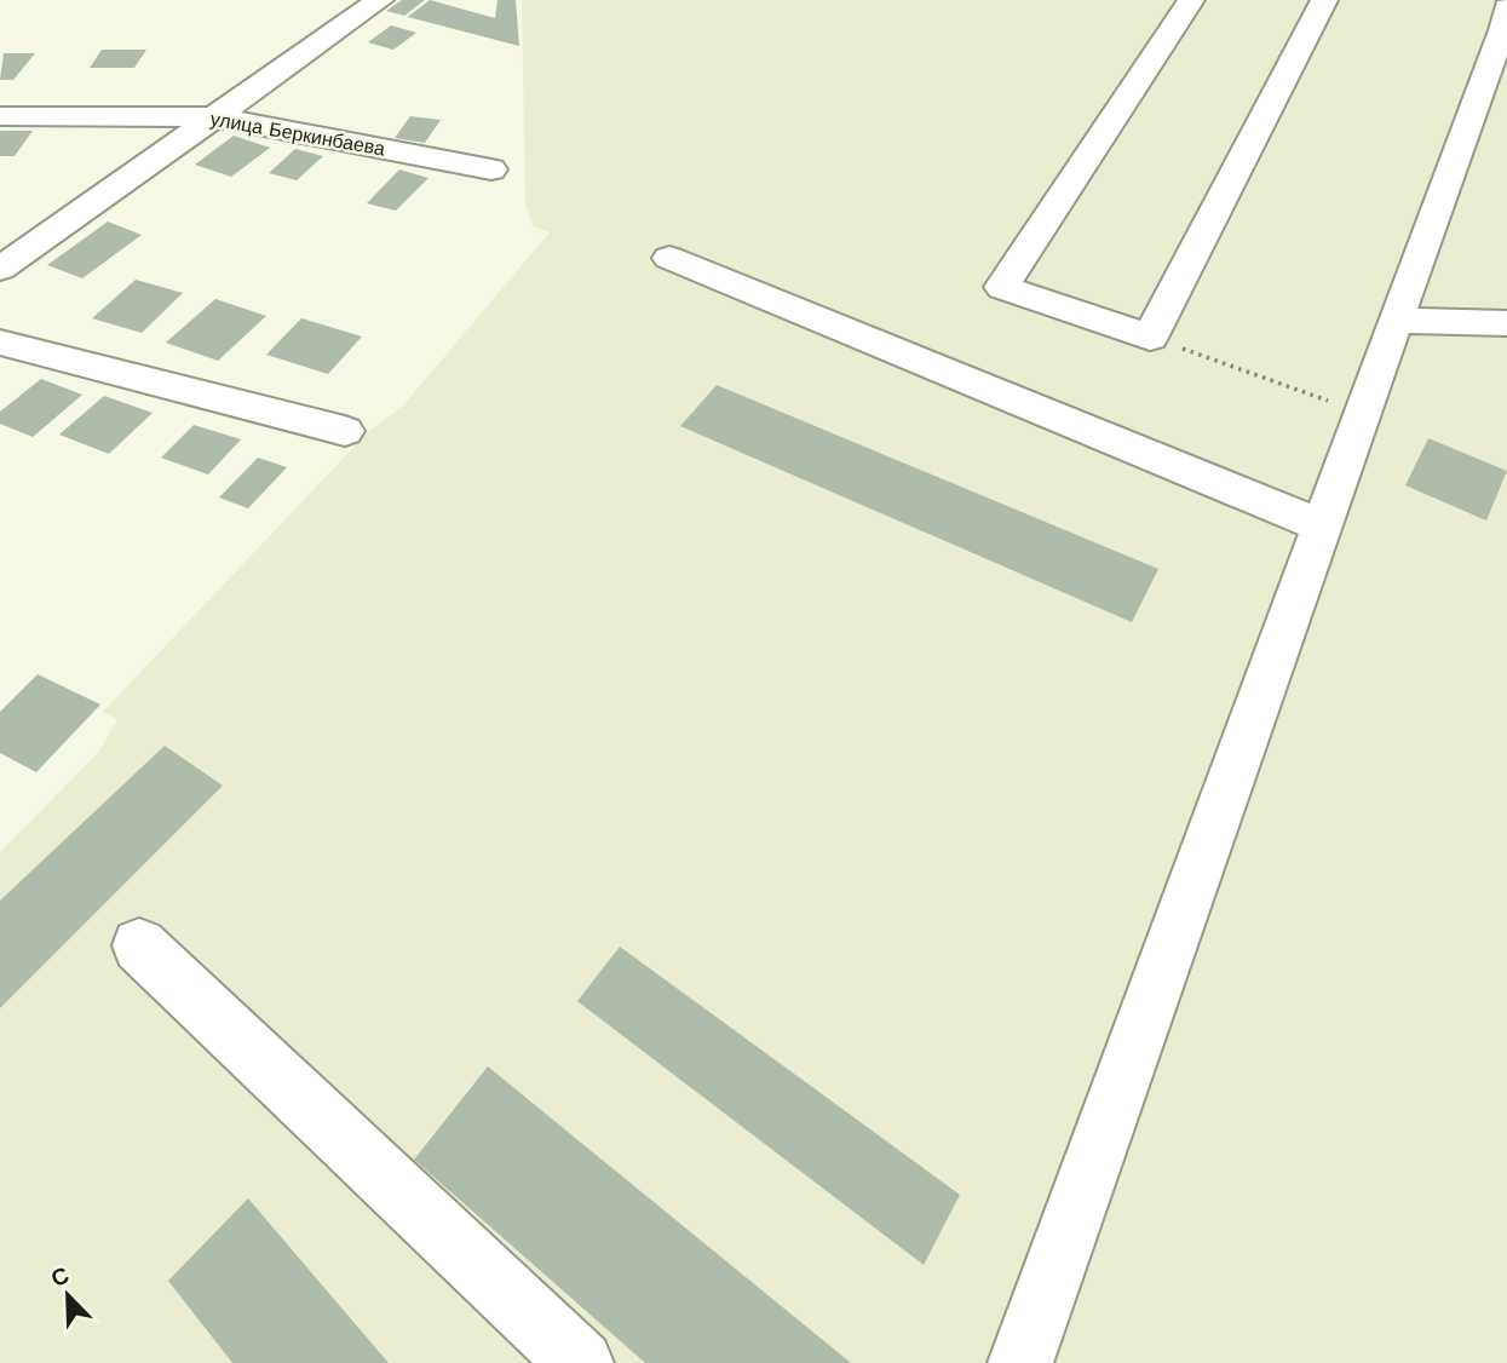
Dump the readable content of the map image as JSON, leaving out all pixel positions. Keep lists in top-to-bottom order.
{
  "streets": {
    "street": ["улица Беркинбаева"]
  },
  "north": "top left"
}
